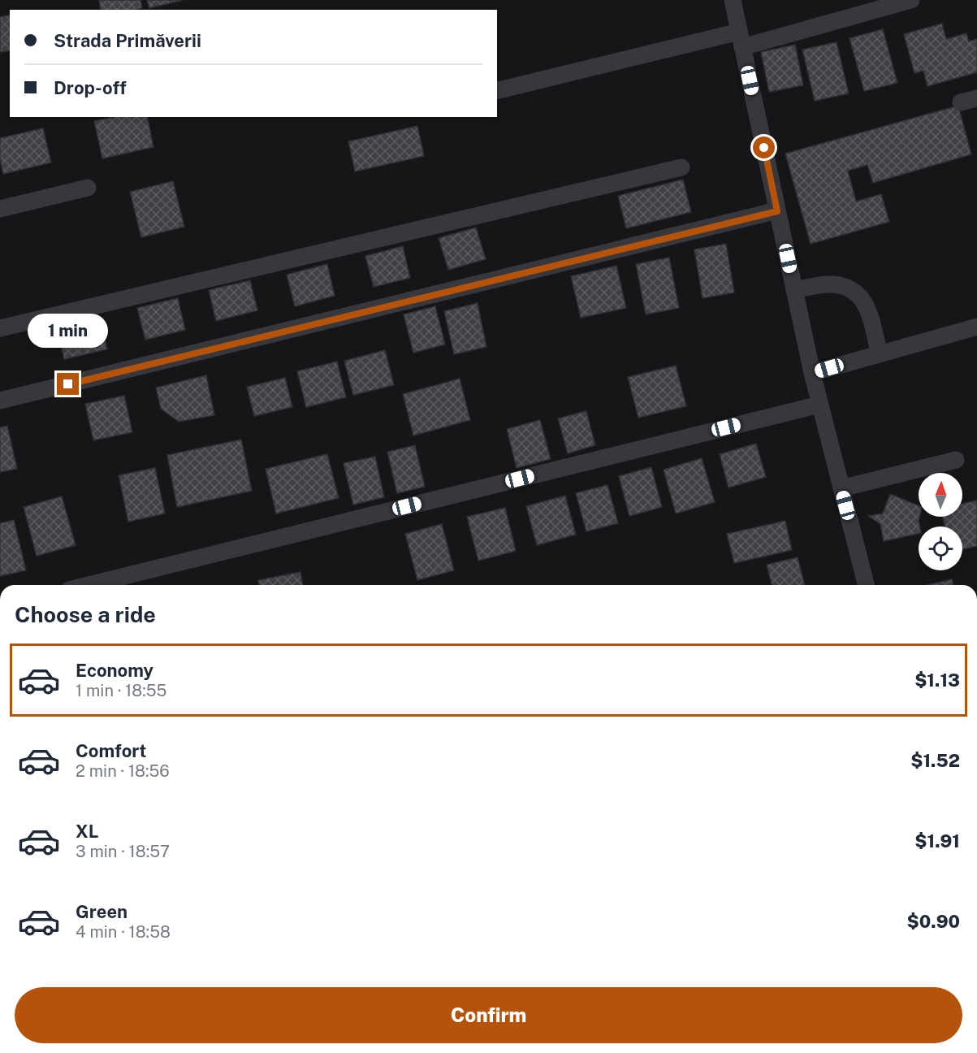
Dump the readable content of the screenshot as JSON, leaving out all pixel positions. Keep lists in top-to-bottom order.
{
  "north": "top",
  "page": {
    "banner": ["Strada Primăverii", "Drop-off"],
    "bubble": "1 min",
    "heading": "Choose a ride",
    "list": [
      {
        "name": "Economy",
        "note": "1 min · 18:55",
        "value": "$1.13"
      },
      {
        "name": "Comfort",
        "note": "2 min · 18:56",
        "value": "$1.52"
      },
      {
        "name": "XL",
        "note": "3 min · 18:57",
        "value": "$1.91"
      },
      {
        "name": "Green",
        "note": "4 min · 18:58",
        "value": "$0.90"
      }
    ],
    "buttons": "Confirm"
  }
}
